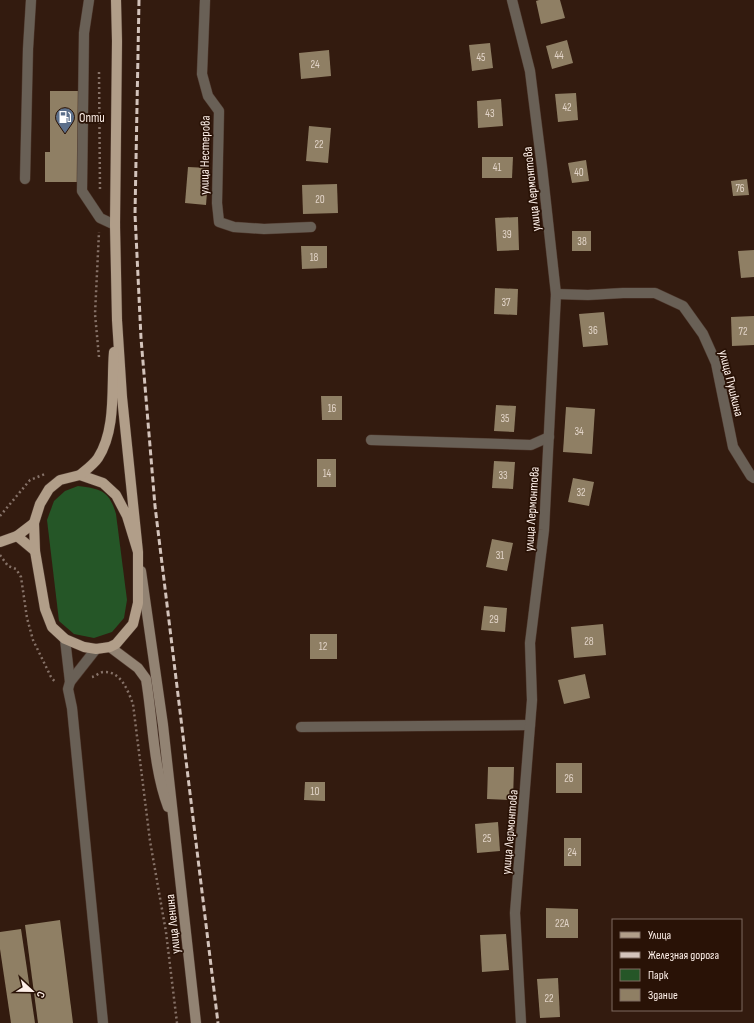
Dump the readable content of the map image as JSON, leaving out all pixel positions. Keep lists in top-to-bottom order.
{
  "streets": {
    "street": [
      "улица Нестерова",
      "улица Лермонтова",
      "улица Пушкина",
      "улица Ленина"
    ]
  },
  "crossings": [
    ["улица Лермонтова", "улица Пушкина"]
  ],
  "places": {
    "fuel station": ["Опти"]
  },
  "house_numbers": [
    "44",
    "45",
    "24",
    "42",
    "43",
    "22",
    "41",
    "40",
    "76",
    "20",
    "39",
    "38",
    "18",
    "37",
    "36",
    "72",
    "16",
    "35",
    "34",
    "14",
    "33",
    "32",
    "31",
    "29",
    "28",
    "12",
    "26",
    "10",
    "25",
    "24",
    "22А",
    "22"
  ],
  "legend": [
    "Улица",
    "Железная дорога",
    "Парк",
    "Здание"
  ],
  "north": "right"
}
